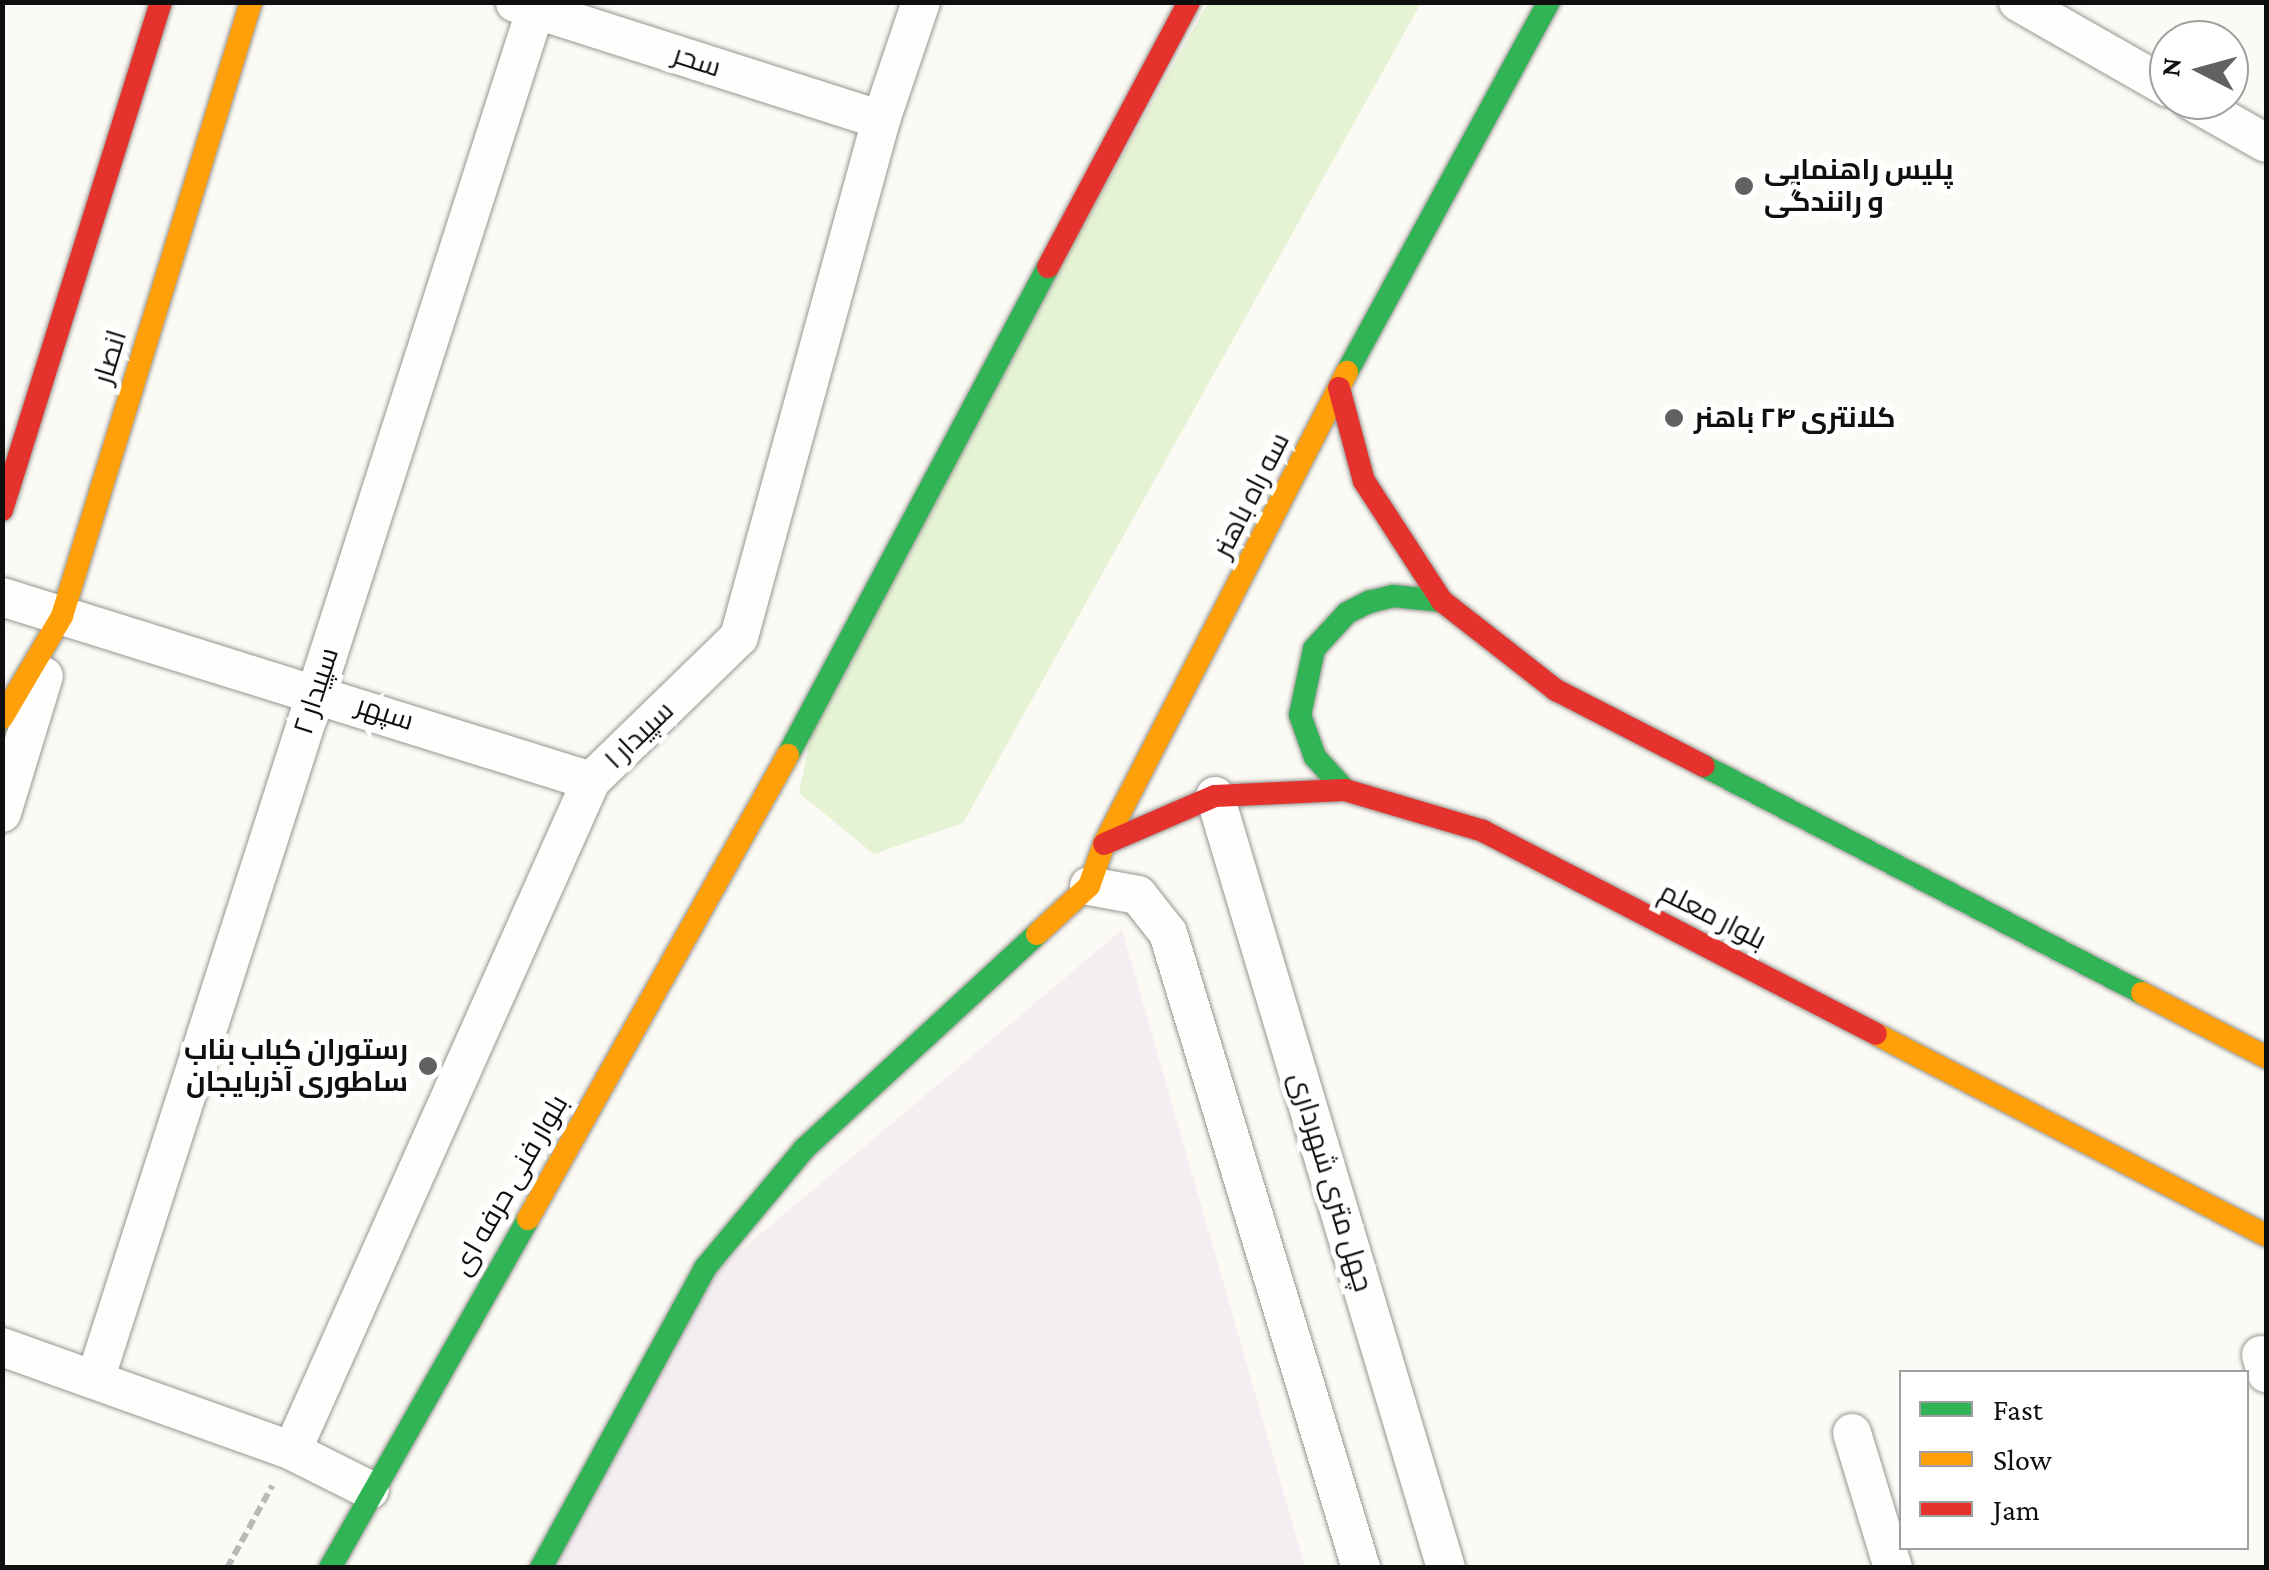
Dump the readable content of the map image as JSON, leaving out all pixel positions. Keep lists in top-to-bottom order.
{
  "streets": {
    "main road": [
      "انصار",
      "سه راه باهنر",
      "بلوار معلم",
      "بلوار فنی حرفه ای"
    ],
    "street": [
      "سحر",
      "سپیدار ۲",
      "سپهر",
      "سپیدار ۱",
      "چهل متری شهرداری"
    ]
  },
  "crossings": [
    ["سحر", "سپیدار ۲"],
    ["سحر", "سپیدار ۱"],
    ["انصار", "سپهر"],
    ["سه راه باهنر", "بلوار معلم"],
    ["سپیدار ۲", "سپهر"],
    ["سپهر", "سپیدار ۱"],
    ["بلوار معلم", "چهل متری شهرداری"]
  ],
  "places": ["پلیس راهنمایی و رانندگی", "کلانتری ۲۴ باهنر", "رستوران کباب بناب ساطوری آذربایجان"],
  "legend": ["Fast", "Slow", "Jam"],
  "north": "left"
}
